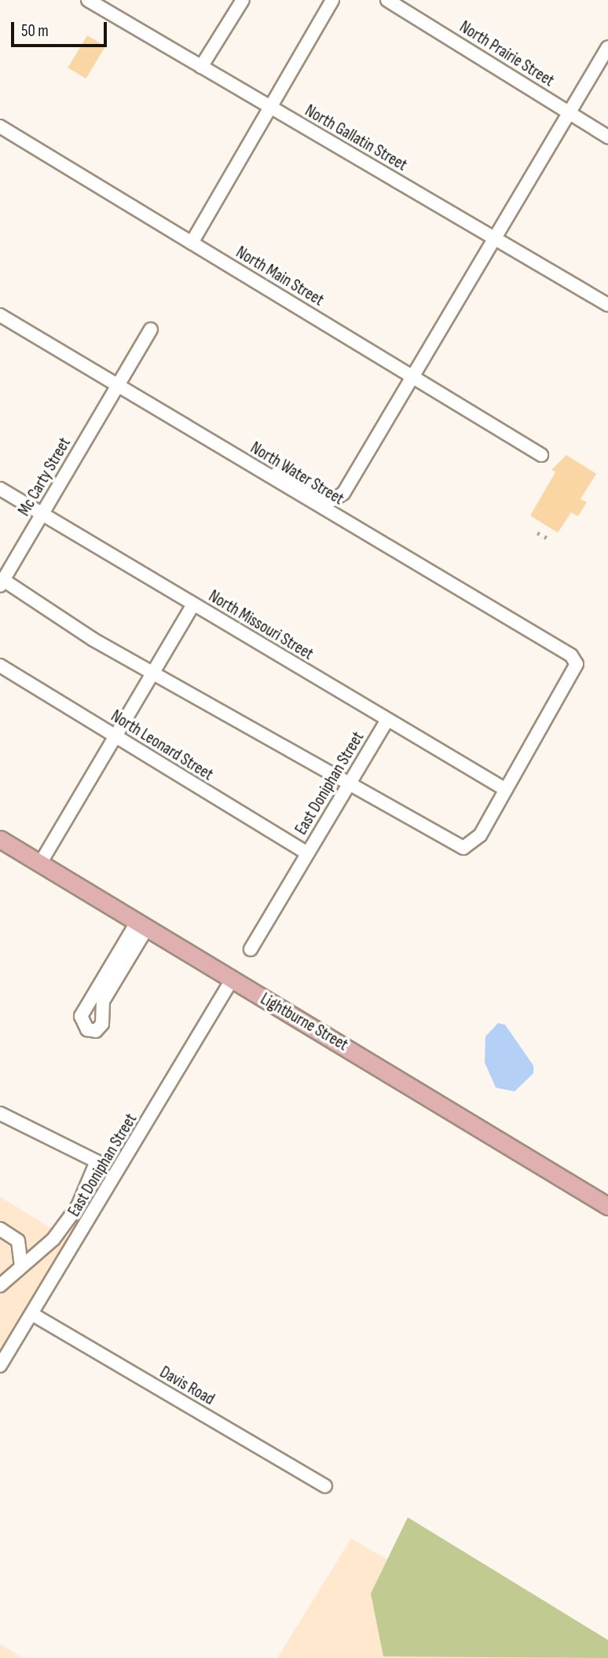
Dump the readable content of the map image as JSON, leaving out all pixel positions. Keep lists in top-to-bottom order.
{
  "streets": {
    "main road": ["Lightburne Street"],
    "street": [
      "North Prairie Street",
      "North Gallatin Street",
      "North Main Street",
      "North Water Street",
      "Mc Carty Street",
      "North Missouri Street",
      "North Leonard Street",
      "East Doniphan Street",
      "Davis Road"
    ]
  },
  "crossings": [
    ["North Water Street", "Mc Carty Street"],
    ["North Water Street", "North Missouri Street"],
    ["Mc Carty Street", "North Missouri Street"],
    ["North Missouri Street", "East Doniphan Street"],
    ["North Leonard Street", "East Doniphan Street"],
    ["East Doniphan Street", "Lightburne Street"],
    ["East Doniphan Street", "Davis Road"]
  ],
  "scale_bar": "50 m"
}
